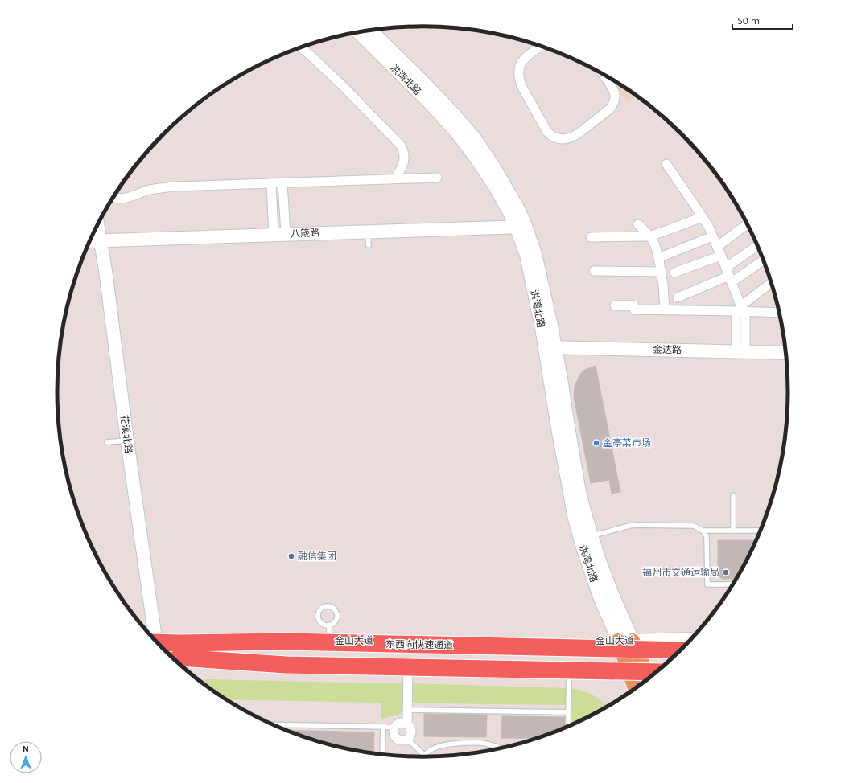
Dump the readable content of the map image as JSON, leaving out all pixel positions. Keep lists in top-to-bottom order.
{
  "streets": {
    "highway": ["东西向快速通道"],
    "main road": [
      "洪湾北路",
      "八箴路",
      "金达路",
      "花溪北路",
      "金山大道"
    ]
  },
  "crossings": [
    ["洪湾北路", "八箴路"],
    ["洪湾北路", "金达路"],
    ["洪湾北路", "金山大道"],
    ["八箴路", "花溪北路"]
  ],
  "places": ["金亭菜市场", "融信集团", "福州市交通运输局"],
  "scale_bar": "50 m",
  "north": "top"
}
